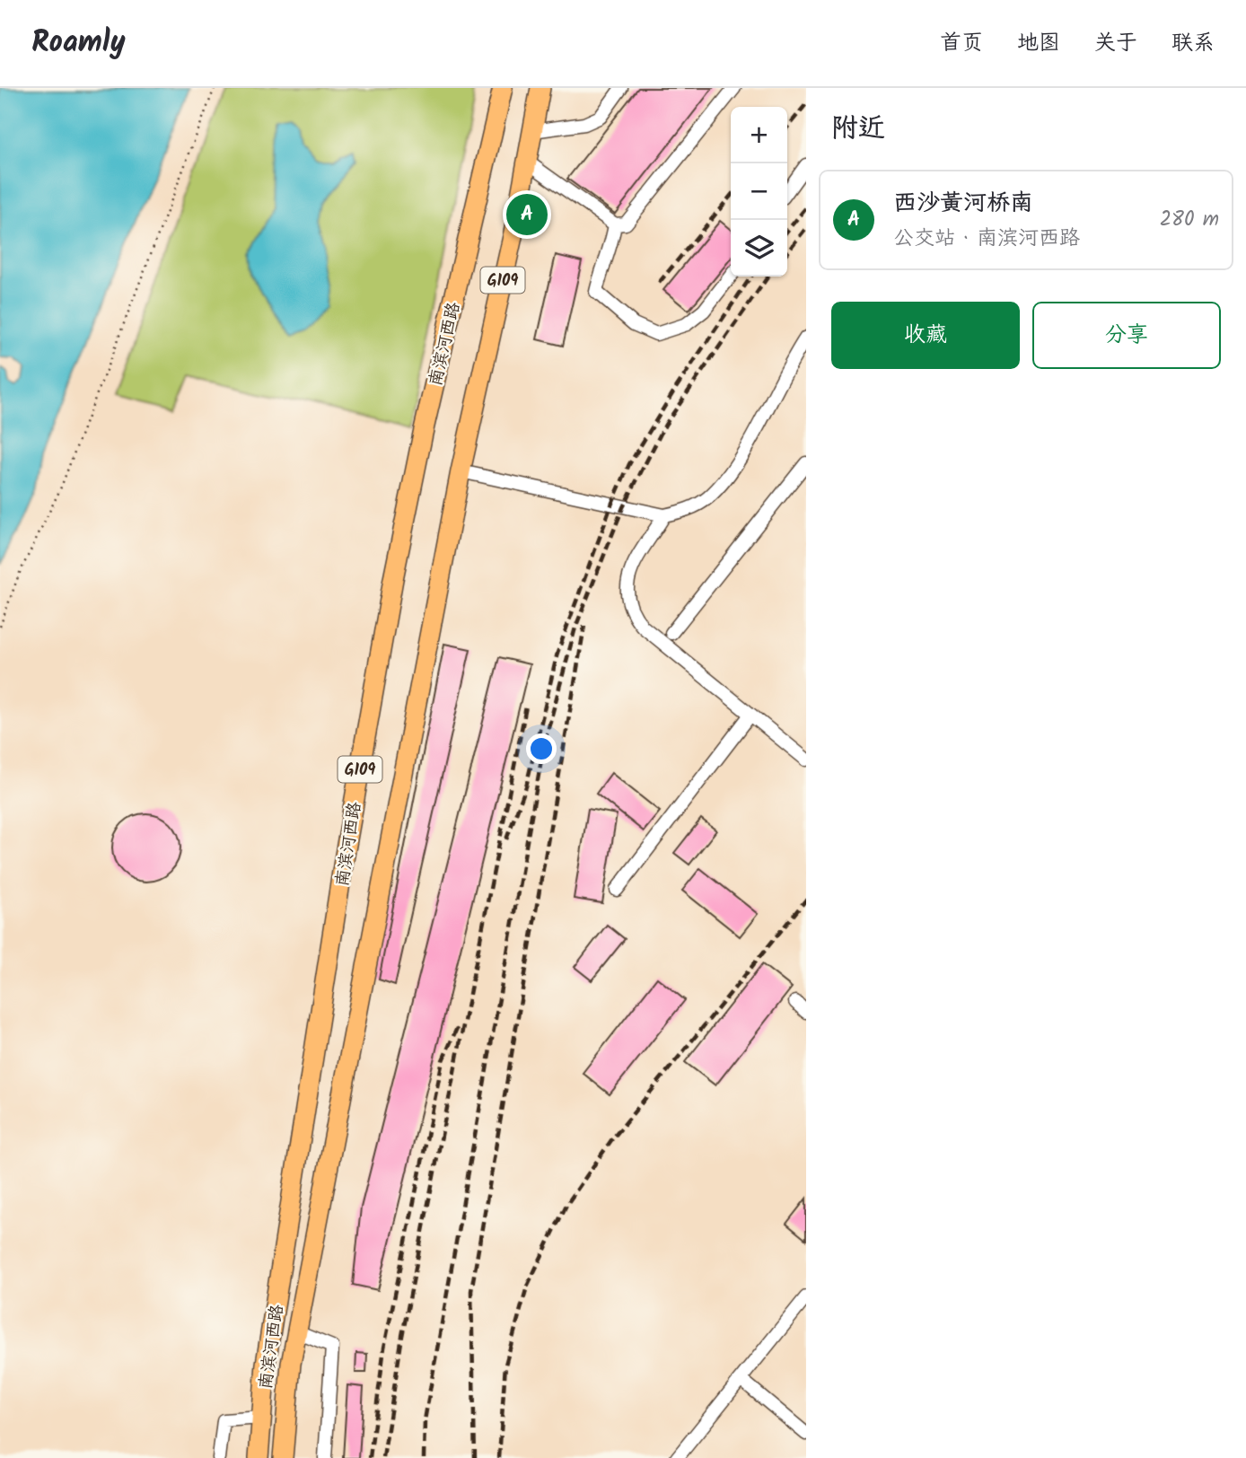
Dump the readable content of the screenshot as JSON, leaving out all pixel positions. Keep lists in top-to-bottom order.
{
  "streets": {
    "highway": ["G109", "南滨河西路"]
  },
  "crossings": [
    ["G109", "南滨河西路"]
  ],
  "page": {
    "header": "Roamly",
    "nav": [
      "首页",
      "地图",
      "关于",
      "联系"
    ],
    "heading": "附近",
    "map_buttons": ["+", "−"],
    "list": [
      {
        "mark": "A",
        "name": "西沙黄河桥南",
        "note": "公交站 · 南滨河西路",
        "value": "280 m"
      }
    ],
    "pins": "A",
    "buttons": ["收藏", "分享"]
  }
}
